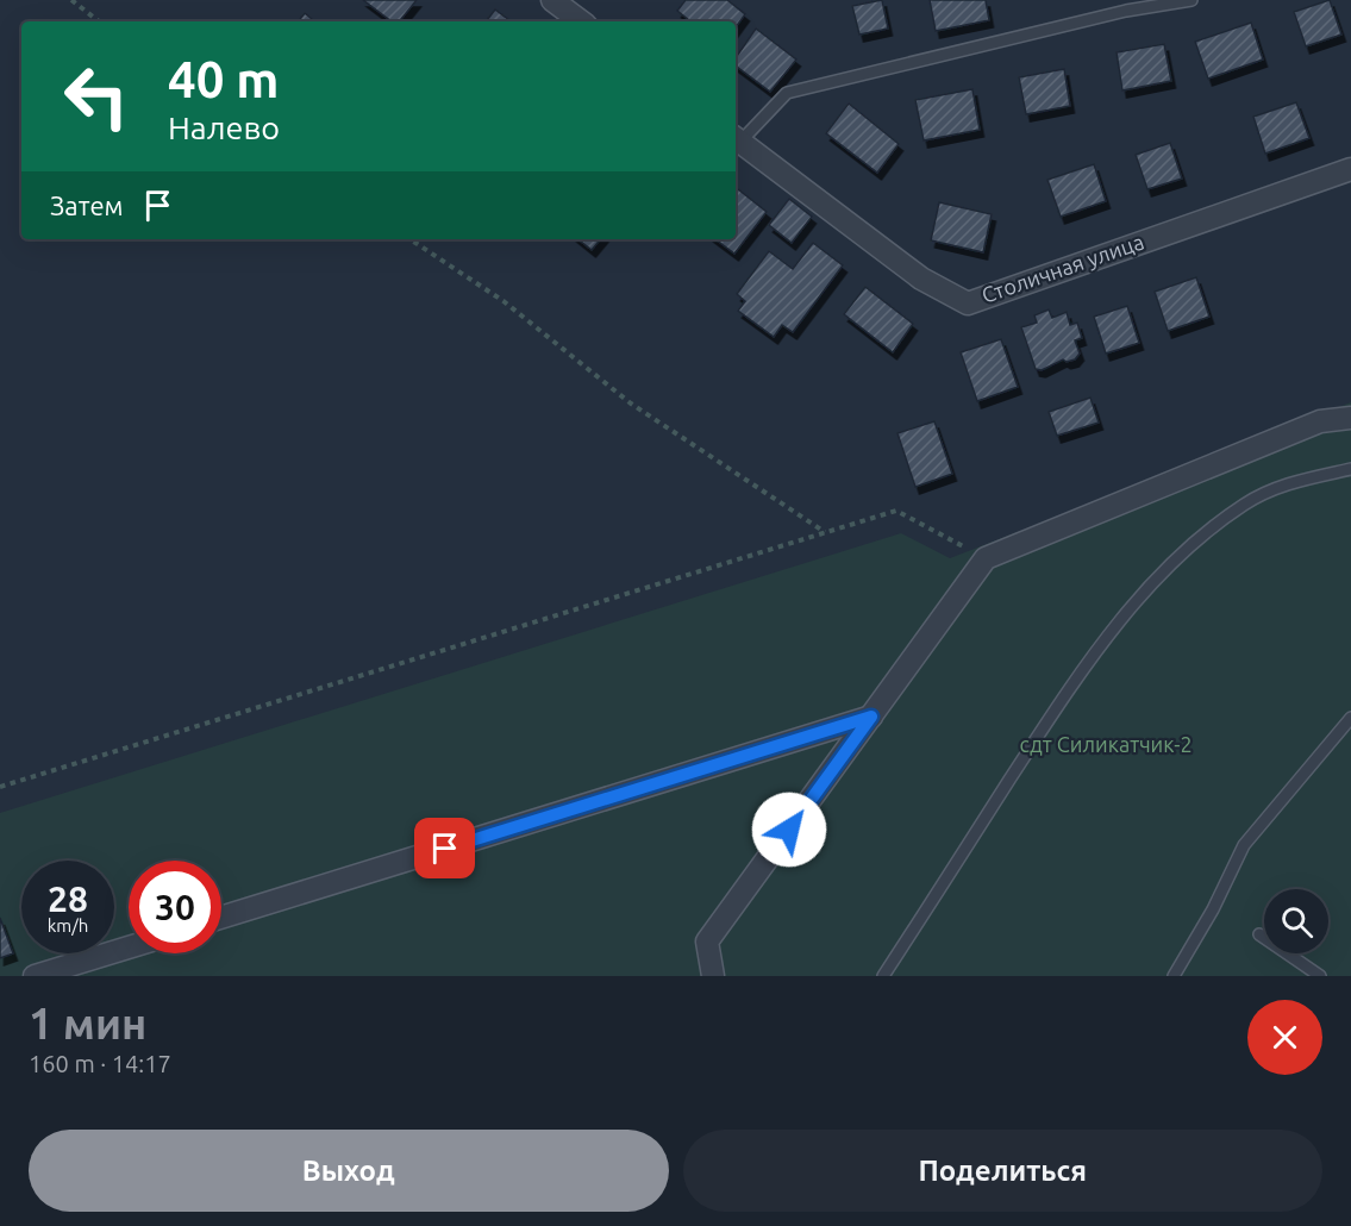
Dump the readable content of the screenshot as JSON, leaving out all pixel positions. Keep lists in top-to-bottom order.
{
  "streets": {
    "street": ["Столичная улица"]
  },
  "parks": ["сдт Силикатчик-2"],
  "page": {
    "turn": ["40 m", "Налево"],
    "then": "Затем",
    "speed": "28 km/h",
    "limit": "30",
    "heading": ["1 мин", "160 m · 14:17"],
    "buttons": ["Выход", "Поделиться"]
  }
}
